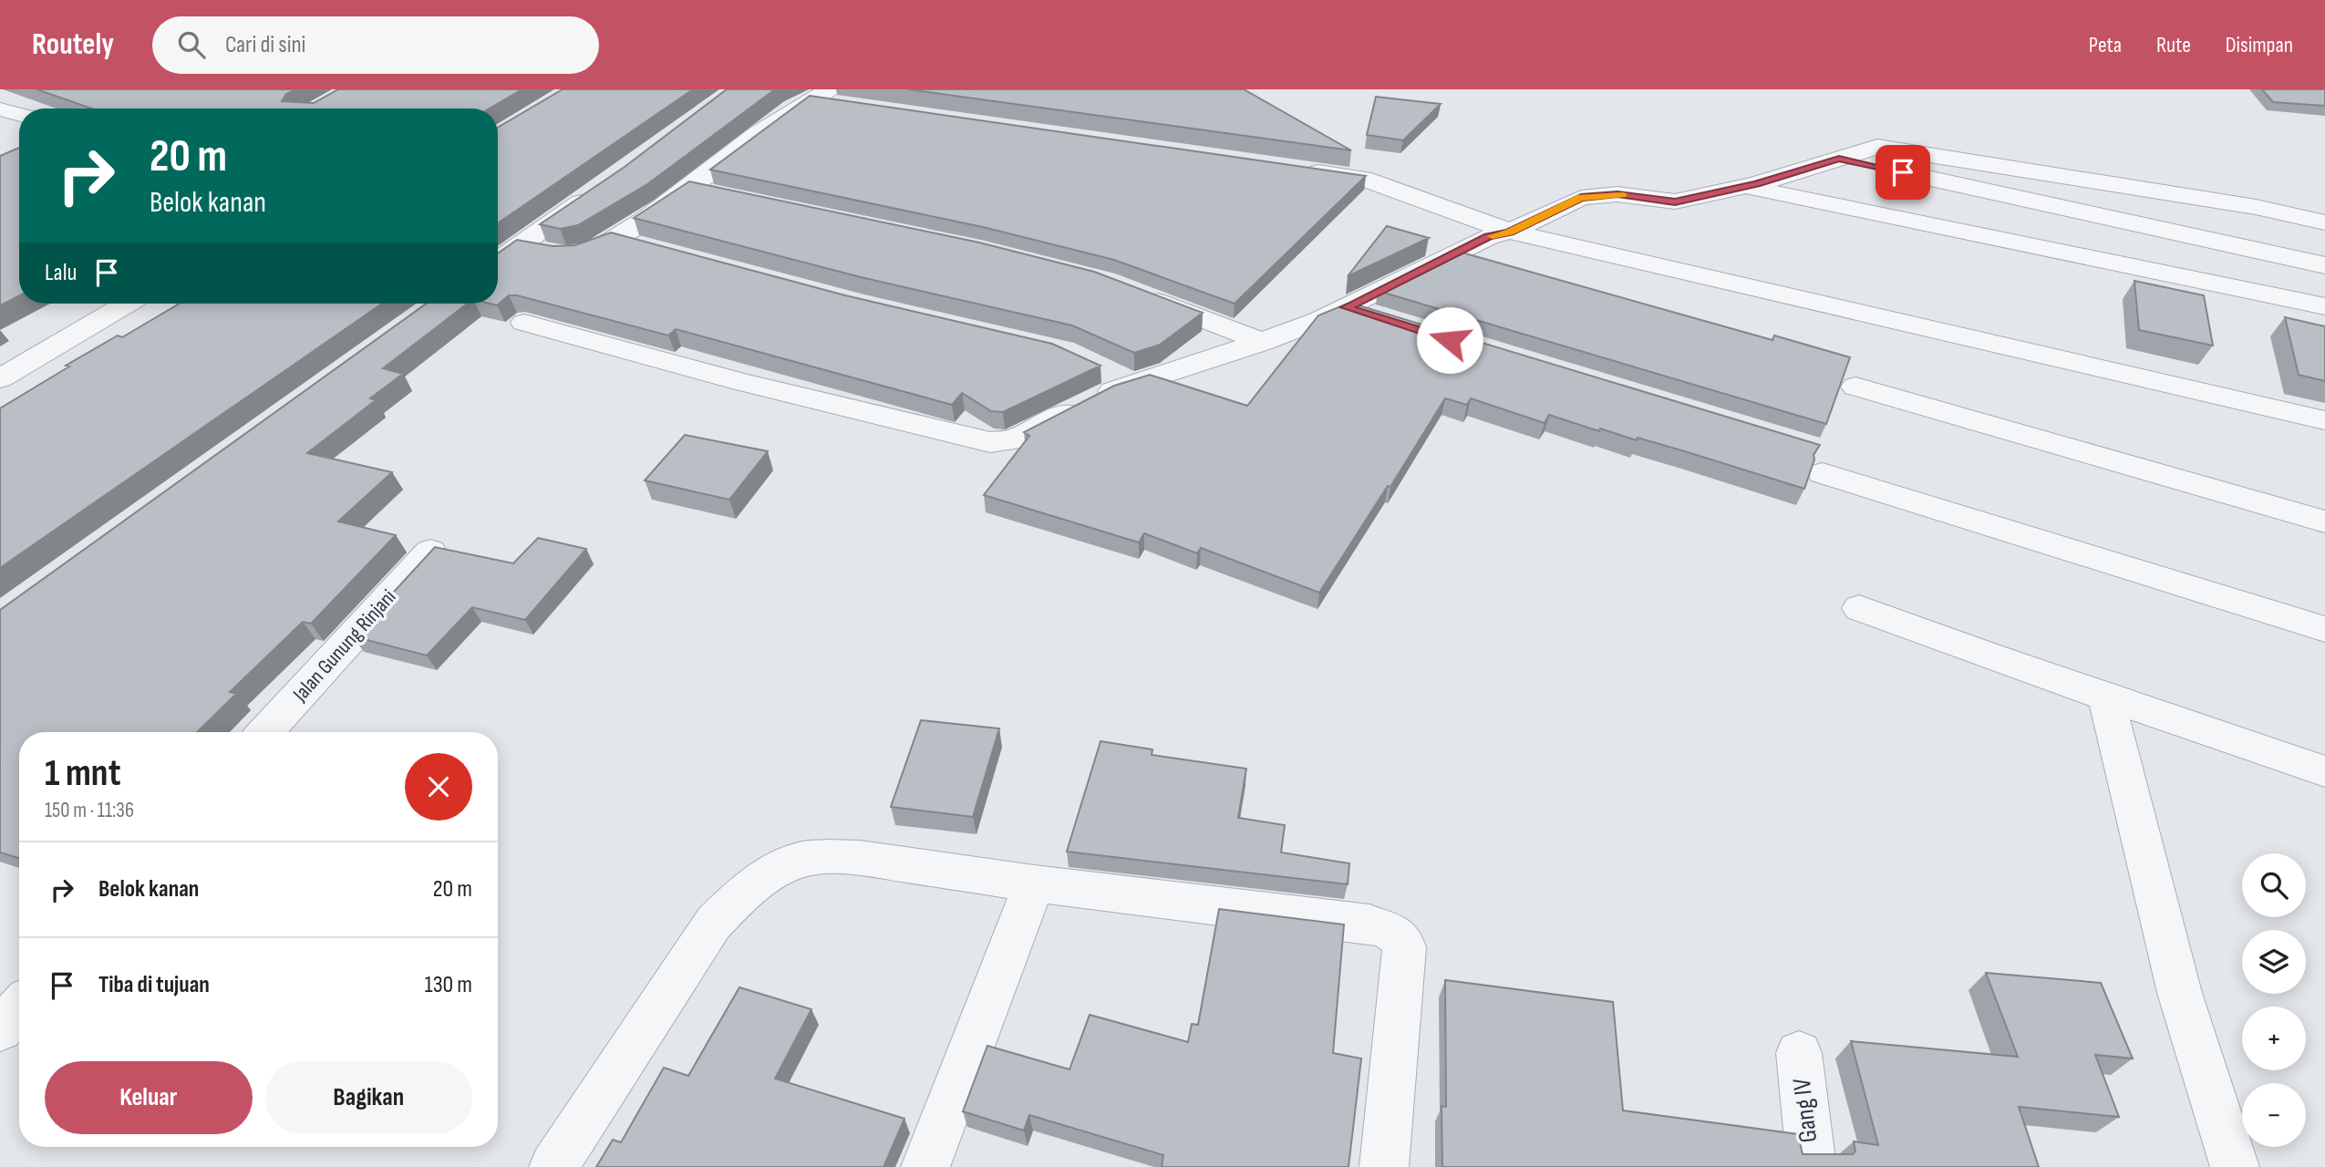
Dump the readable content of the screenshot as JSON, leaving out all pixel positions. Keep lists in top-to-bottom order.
{
  "streets": {
    "street": ["Jalan Gunung Rinjani", "Gang IV"]
  },
  "page": {
    "header": "Routely",
    "search": "Cari di sini",
    "nav": ["Peta", "Rute", "Disimpan"],
    "turn": ["20 m", "Belok kanan"],
    "then": "Lalu",
    "heading": ["1 mnt", "150 m · 11:36"],
    "list": [
      {
        "name": "Belok kanan",
        "value": "20 m"
      },
      {
        "name": "Tiba di tujuan",
        "value": "130 m"
      }
    ],
    "map_buttons": ["+", "−"],
    "buttons": ["Keluar", "Bagikan"]
  }
}
